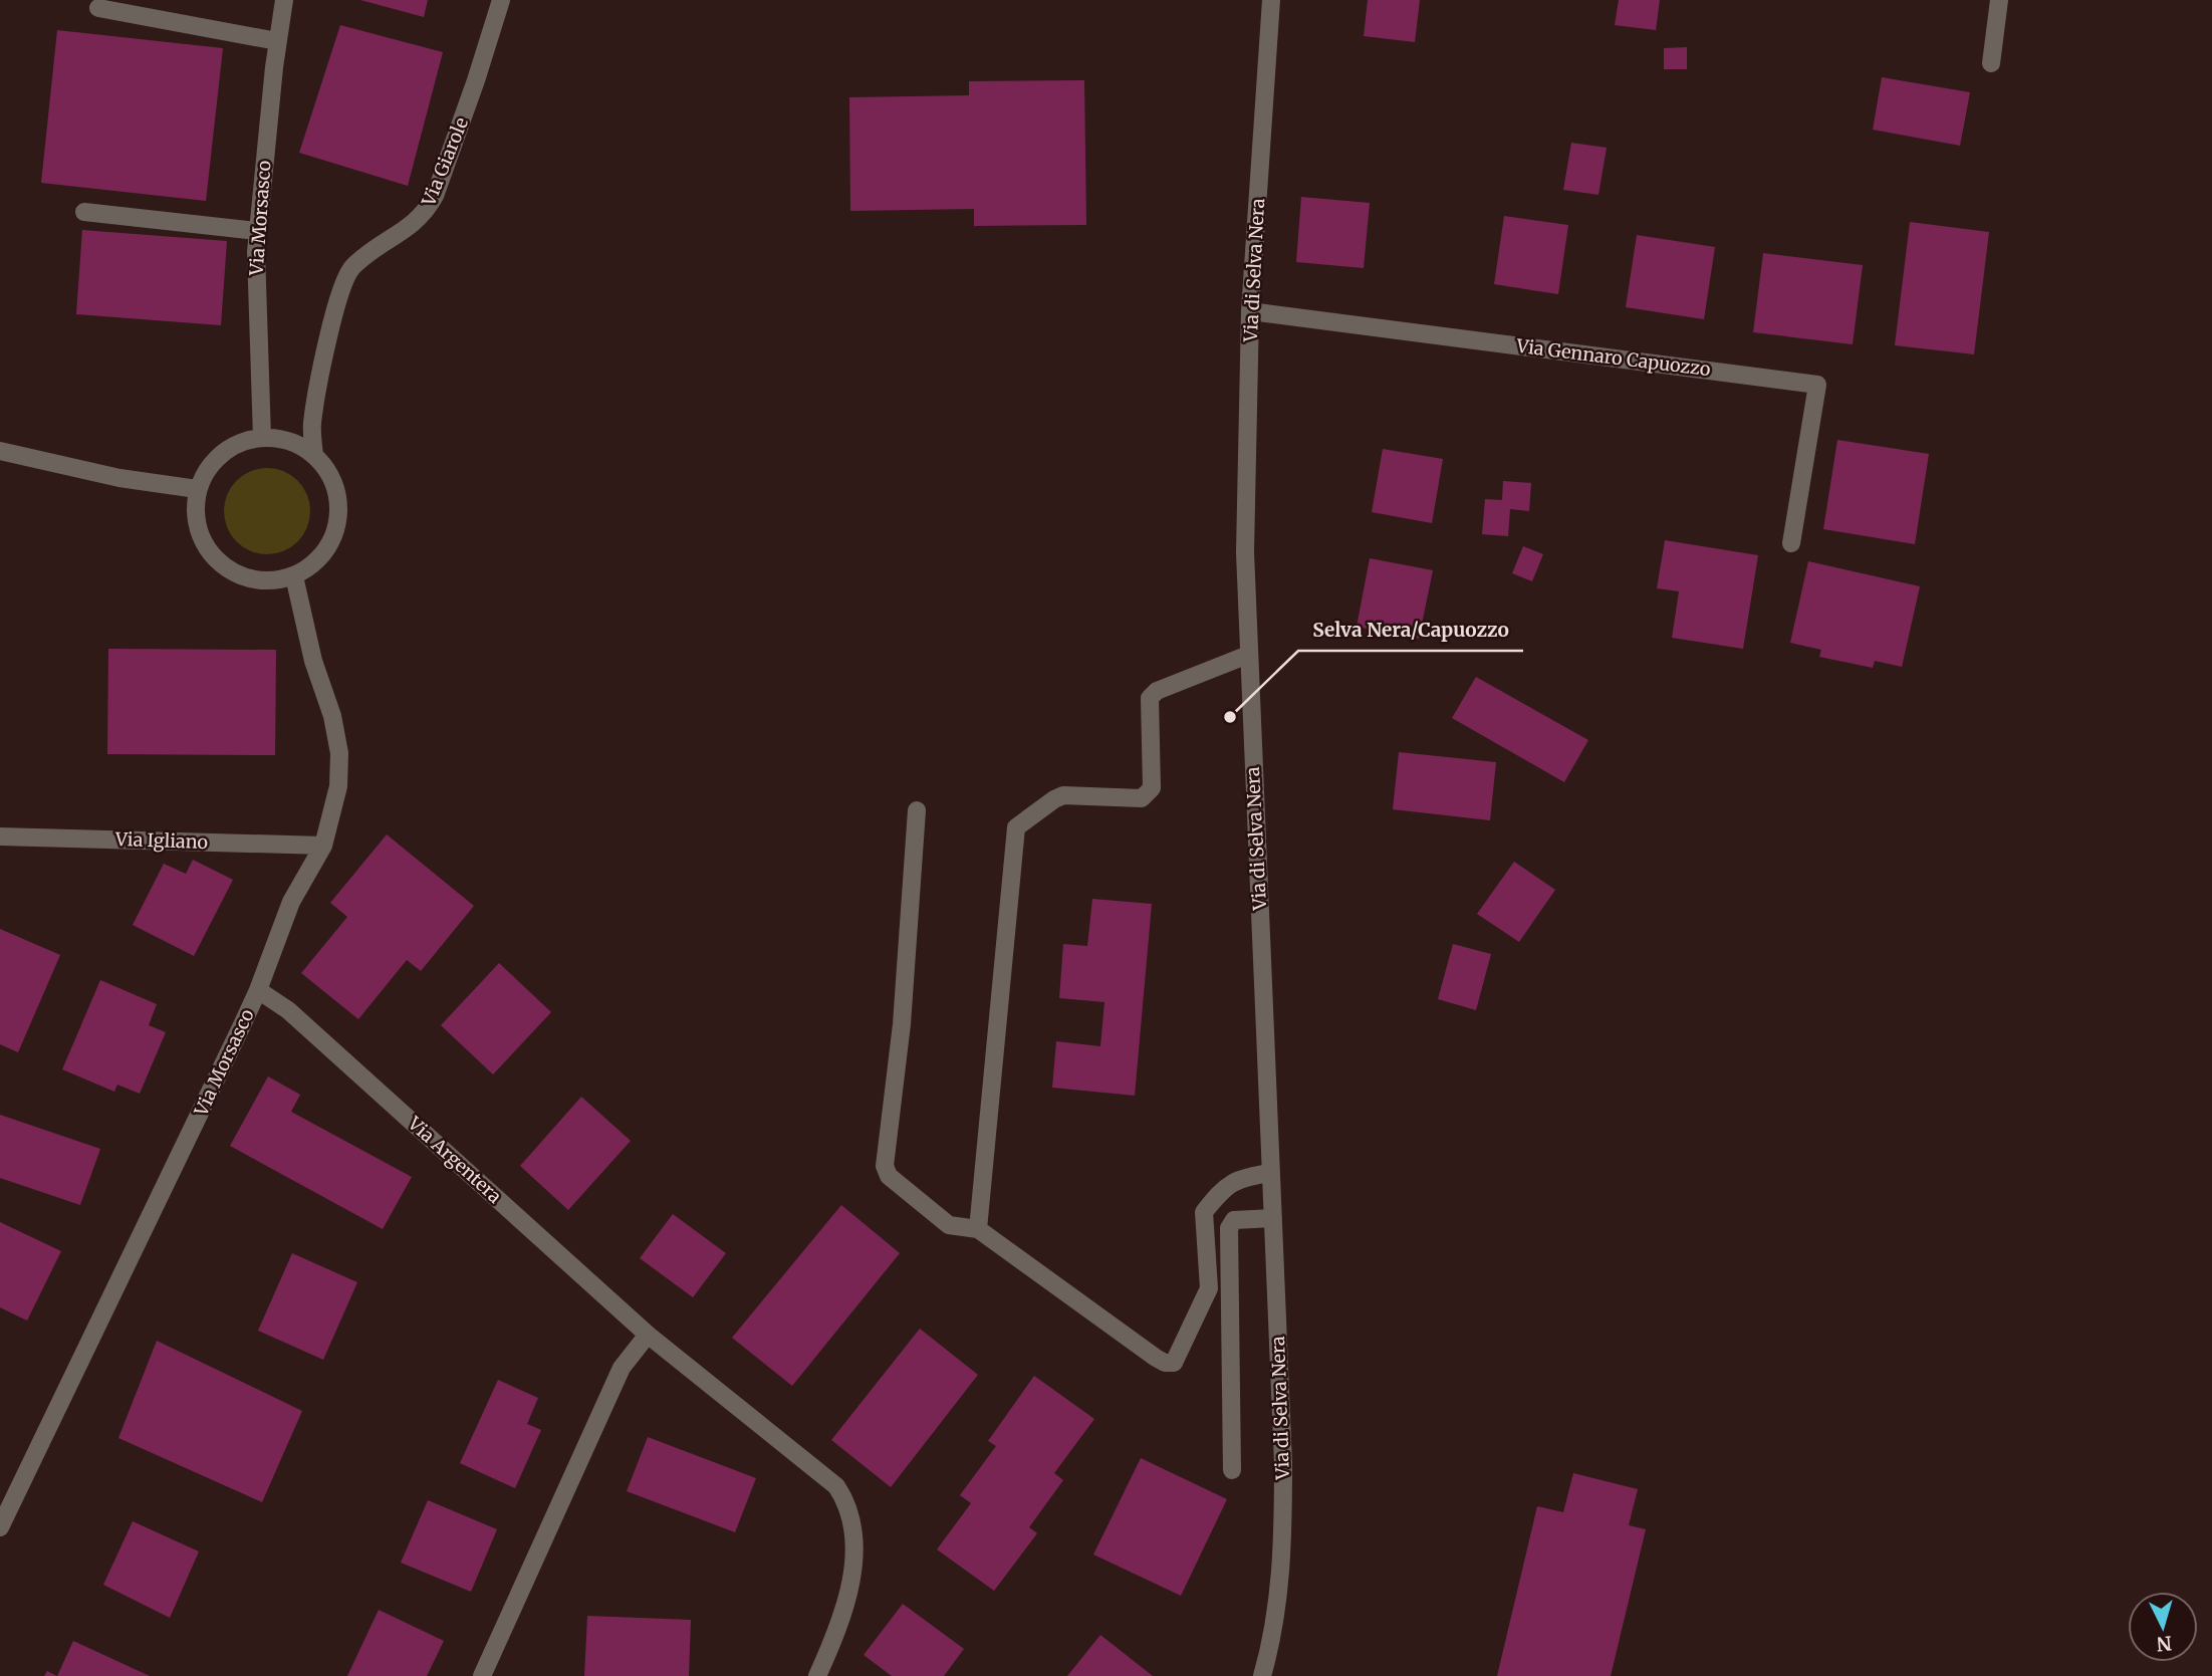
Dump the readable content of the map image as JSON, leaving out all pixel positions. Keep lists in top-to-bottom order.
{
  "streets": {
    "street": [
      "Via Giarole",
      "Via Morsasco",
      "Via di Selva Nera",
      "Via Gennaro Capuozzo",
      "Via Igliano",
      "Via Argentera"
    ]
  },
  "crossings": [
    ["Via Giarole", "Via Morsasco"],
    ["Via Morsasco", "Via Igliano"],
    ["Via Morsasco", "Via Argentera"],
    ["Via di Selva Nera", "Via Gennaro Capuozzo"]
  ],
  "places": ["Selva Nera/Capuozzo"],
  "north": "bottom"
}
